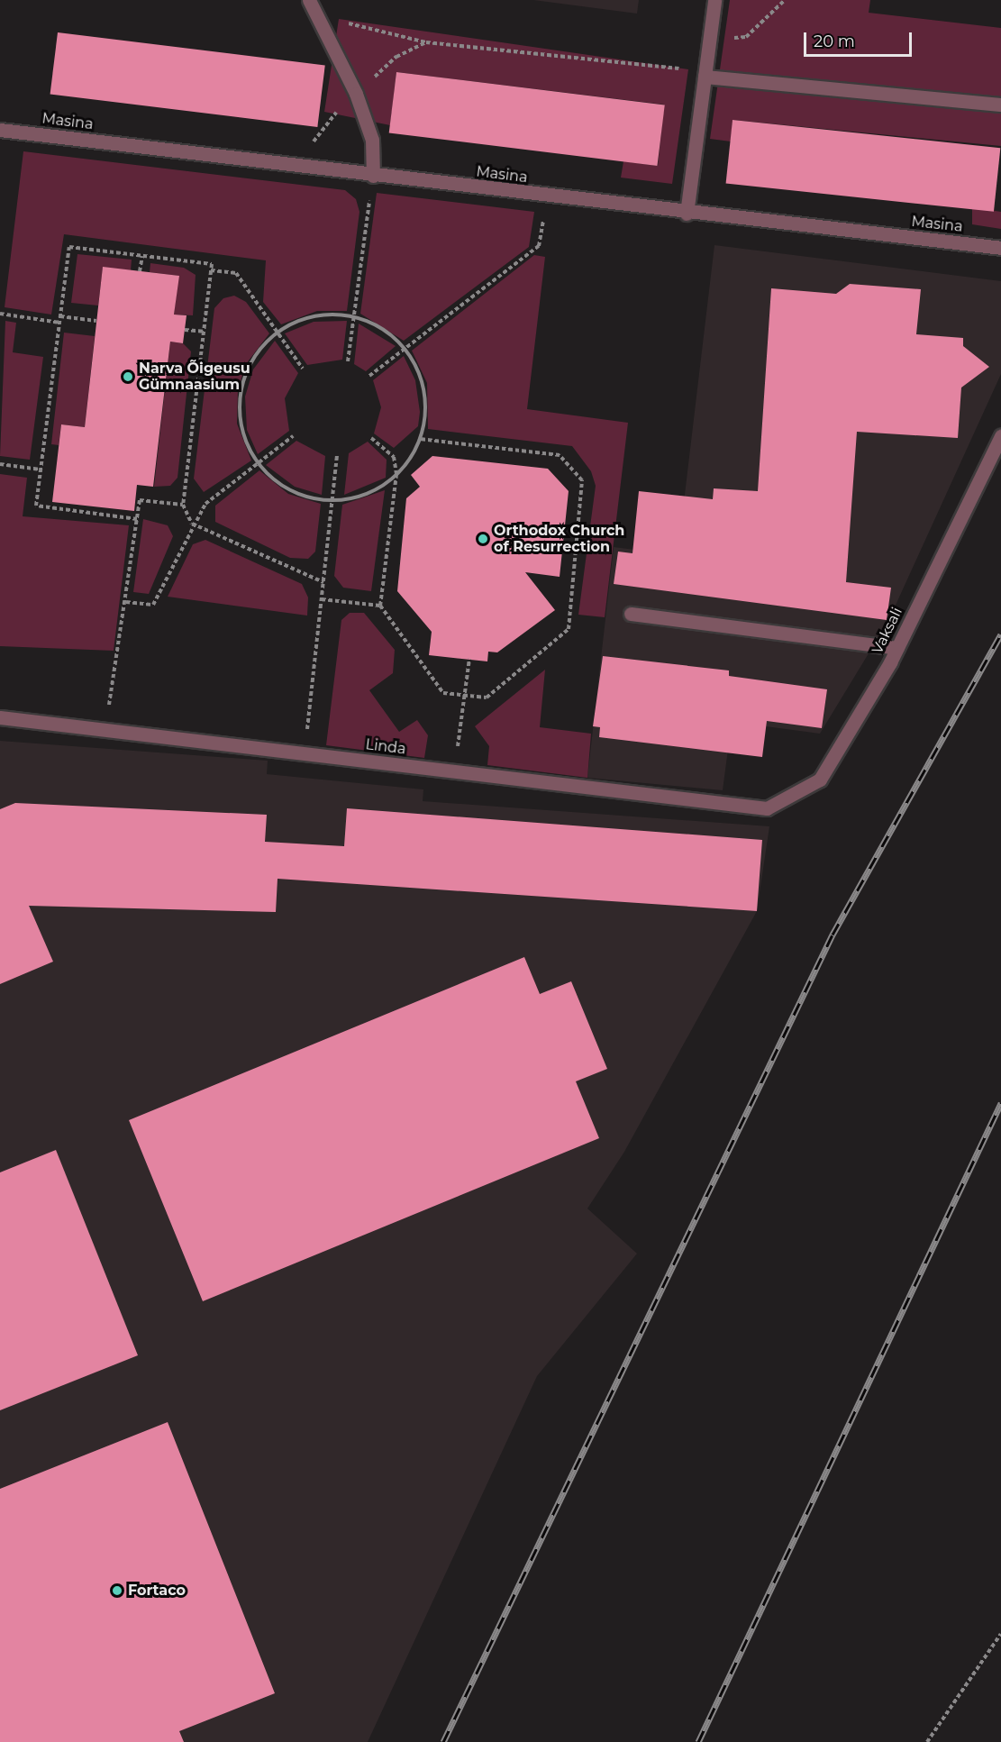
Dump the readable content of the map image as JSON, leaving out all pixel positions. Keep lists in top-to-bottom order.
{
  "streets": {
    "street": ["Masina", "Vaksali", "Linda"]
  },
  "crossings": [
    ["Vaksali", "Linda"]
  ],
  "places": ["Narva Õigeusu Gümnaasium", "Orthodox Church of Resurrection", "Fortaco"],
  "scale_bar": "20 m"
}
